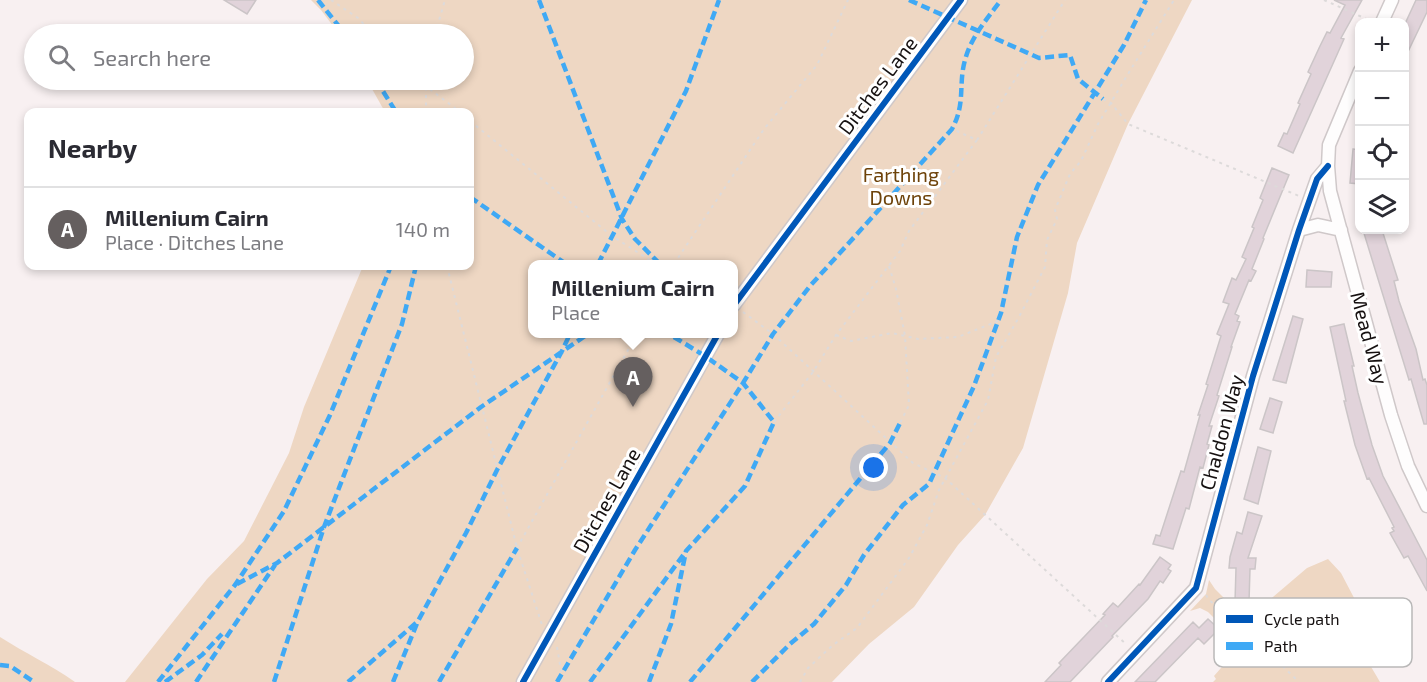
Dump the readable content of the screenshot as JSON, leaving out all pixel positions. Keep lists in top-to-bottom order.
{
  "streets": {
    "street": ["Ditches Lane", "Mead Way", "Chaldon Way"]
  },
  "crossings": [
    ["Mead Way", "Chaldon Way"]
  ],
  "parks": ["Farthing Downs"],
  "legend": ["Cycle path", "Path"],
  "page": {
    "map_buttons": ["+", "−"],
    "search": "Search here",
    "heading": "Nearby",
    "list": [
      {
        "mark": "A",
        "name": "Millenium Cairn",
        "note": "Place · Ditches Lane",
        "value": "140 m"
      }
    ],
    "popup": ["Millenium Cairn", "Place"],
    "pins": "A"
  }
}
